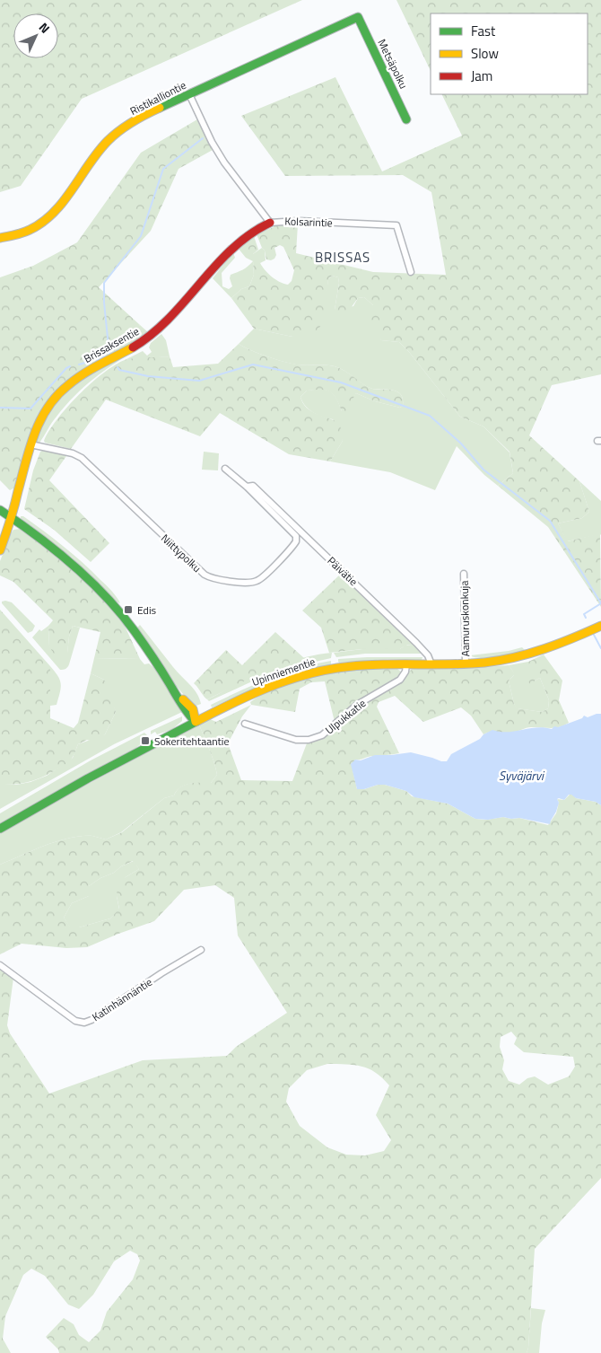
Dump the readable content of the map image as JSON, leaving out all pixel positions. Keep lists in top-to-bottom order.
{
  "streets": {
    "street": [
      "Metsäpolku",
      "Ristikalliontie",
      "Kolsarintie",
      "Brissaksentie",
      "Niittypolku",
      "Päivätie",
      "Aamuruskonkuja",
      "Upinniementie",
      "Ulpukkatie",
      "Katinhännäntie"
    ]
  },
  "crossings": [
    ["Metsäpolku", "Ristikalliontie"],
    ["Ristikalliontie", "Kolsarintie"],
    ["Kolsarintie", "Brissaksentie"],
    ["Brissaksentie", "Niittypolku"],
    ["Niittypolku", "Päivätie"],
    ["Päivätie", "Upinniementie"],
    ["Aamuruskonkuja", "Upinniementie"],
    ["Upinniementie", "Ulpukkatie"]
  ],
  "districts": ["BRISSAS"],
  "water": ["Syväjärvi"],
  "places": {
    "transit": ["Edis", "Sokeritehtaantie"]
  },
  "legend": ["Fast", "Slow", "Jam"],
  "north": "top right"
}
